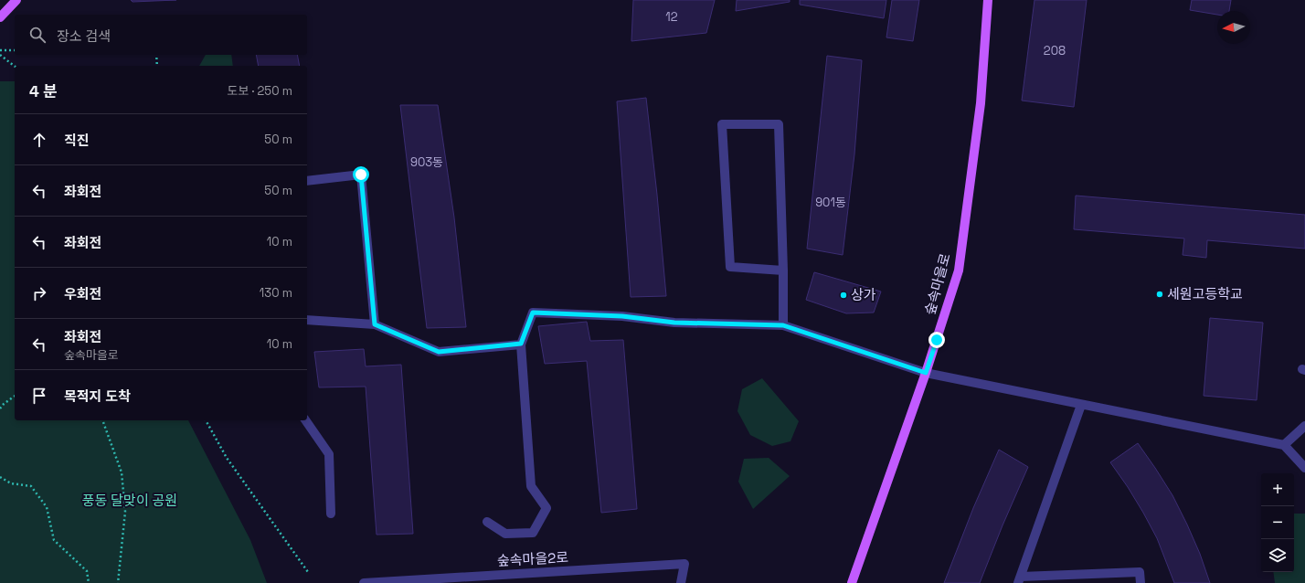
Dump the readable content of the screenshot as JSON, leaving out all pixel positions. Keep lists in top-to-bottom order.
{
  "streets": {
    "main road": ["숲속마을로"],
    "street": ["숲속마을2로"]
  },
  "parks": ["풍동 달맞이 공원"],
  "places": ["세원고등학교", "상가"],
  "house_numbers": [
    "12",
    "208",
    "903동",
    "901동"
  ],
  "north": "left",
  "page": {
    "search": "장소 검색",
    "heading": ["4 분", "도보 · 250 m"],
    "list": [
      ["직진", "50 m"],
      ["좌회전", "50 m"],
      ["좌회전", "10 m"],
      ["우회전", "130 m"],
      ["좌회전", "숲속마을로", "10 m"],
      "목적지 도착"
    ],
    "map_buttons": ["+", "−"]
  }
}
